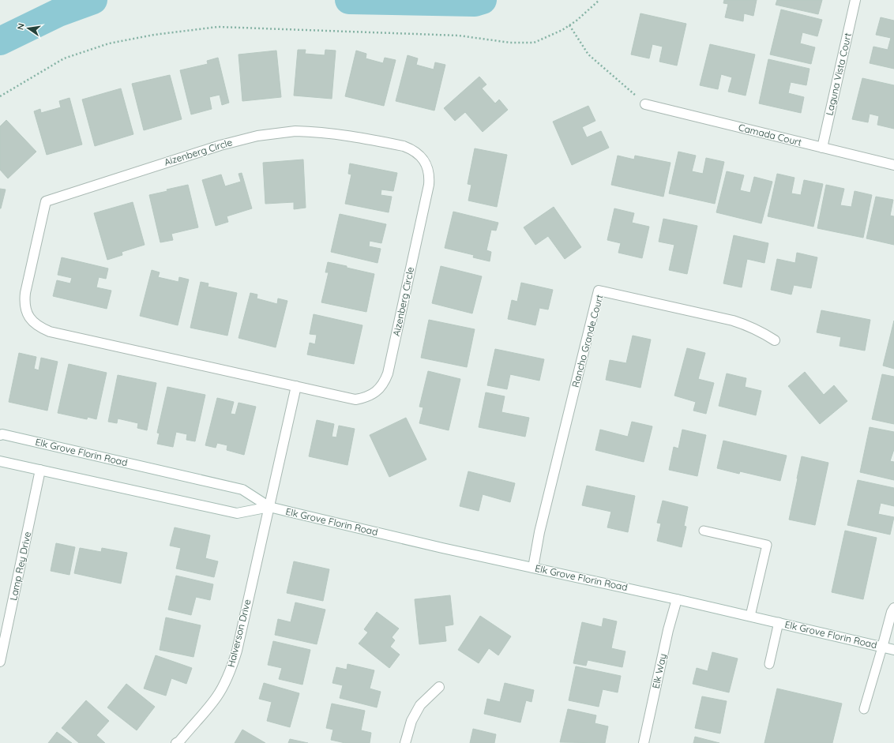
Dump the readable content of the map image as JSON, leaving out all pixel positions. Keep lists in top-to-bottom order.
{
  "streets": {
    "street": [
      "Laguna Vista Court",
      "Camada Court",
      "Aizenberg Circle",
      "Rancho Grande Court",
      "Elk Grove Florin Road",
      "Lamp Rey Drive",
      "Halverson Drive",
      "Elk Way"
    ]
  },
  "crossings": [
    ["Laguna Vista Court", "Camada Court"],
    ["Rancho Grande Court", "Elk Grove Florin Road"],
    ["Elk Grove Florin Road", "Lamp Rey Drive"],
    ["Elk Grove Florin Road", "Halverson Drive"],
    ["Elk Grove Florin Road", "Elk Way"]
  ],
  "north": "left"
}
